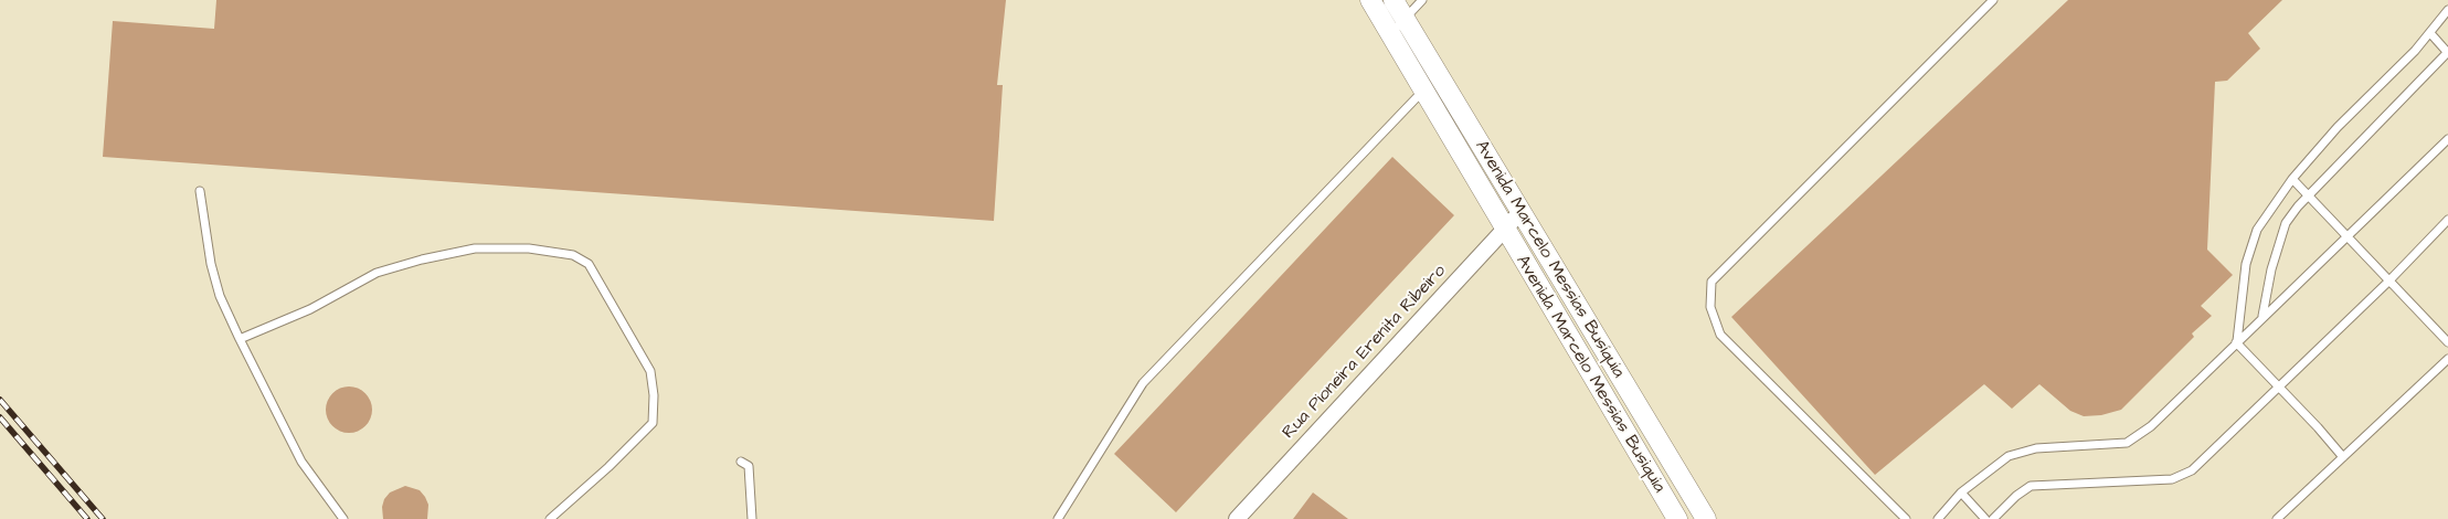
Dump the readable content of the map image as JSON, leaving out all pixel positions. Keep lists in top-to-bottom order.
{
  "streets": {
    "street": ["Avenida Marcelo Messias Busíquia", "Rua Pioneira Erenita Ribeiro", "Avenida Marcelo Messias Busiquia"]
  },
  "crossings": [
    ["Avenida Marcelo Messias Busíquia", "Rua Pioneira Erenita Ribeiro"],
    ["Avenida Marcelo Messias Busíquia", "Avenida Marcelo Messias Busiquia"],
    ["Rua Pioneira Erenita Ribeiro", "Avenida Marcelo Messias Busiquia"]
  ]
}
